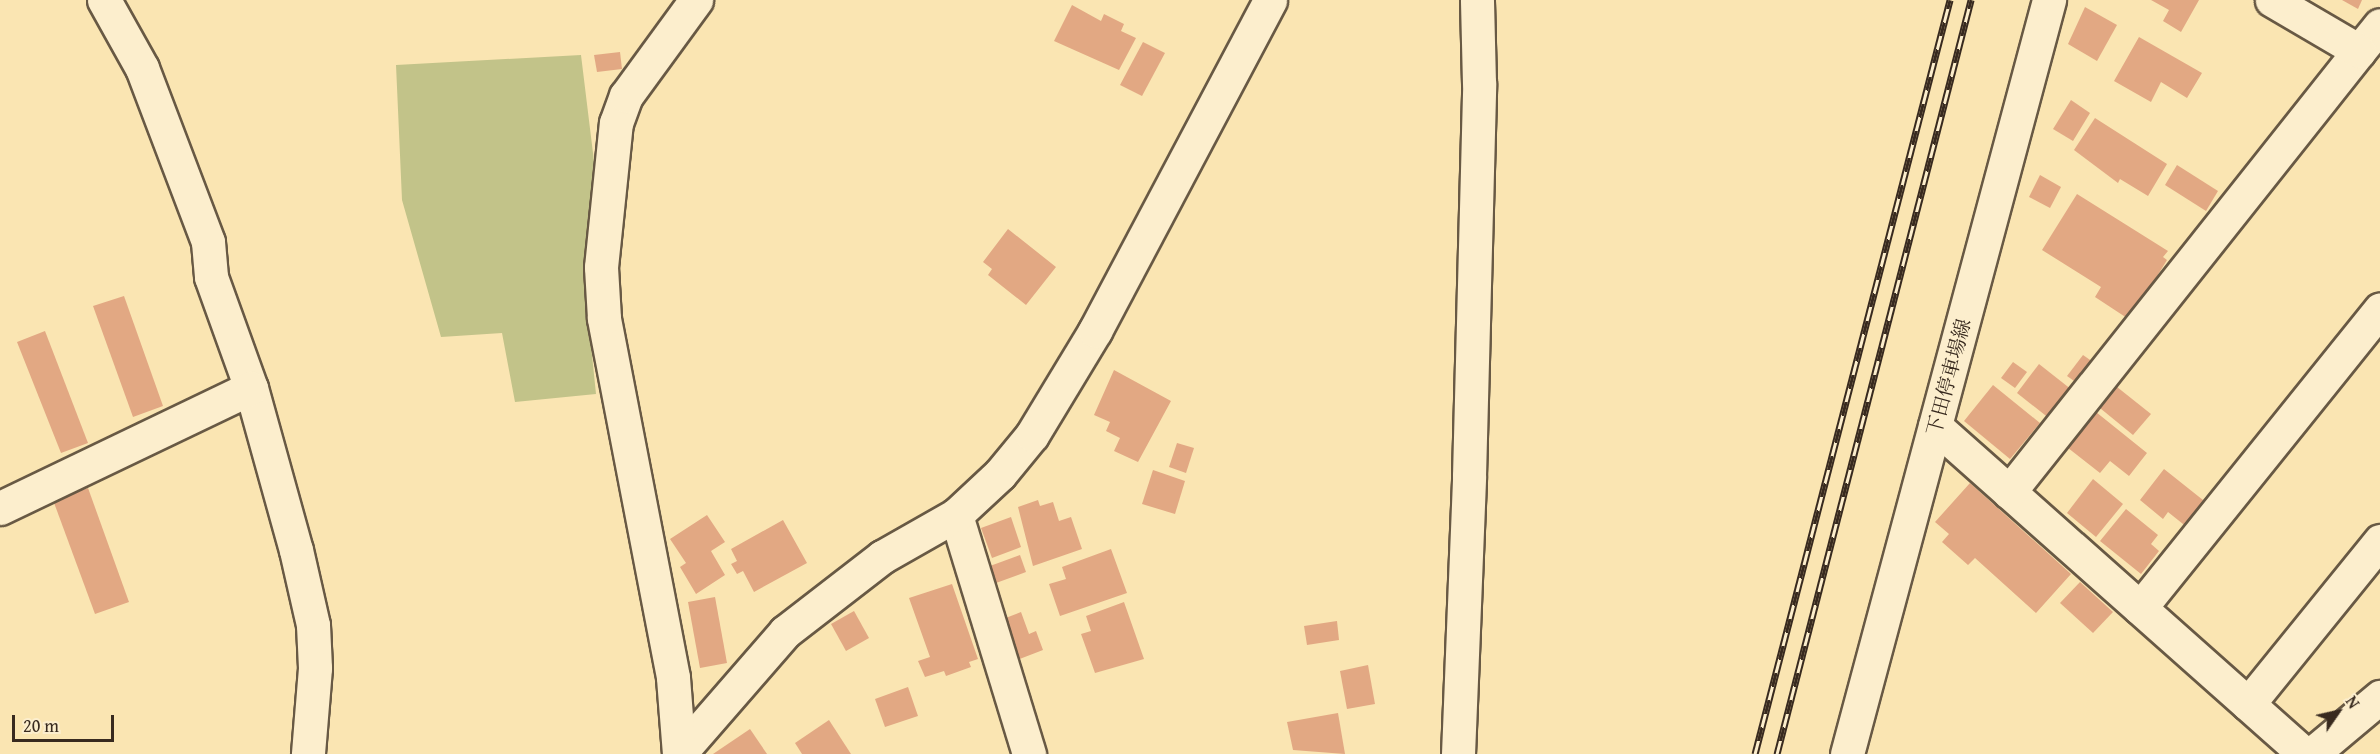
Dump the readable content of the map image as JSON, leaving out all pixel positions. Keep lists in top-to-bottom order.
{
  "streets": {
    "street": ["下田停車場線"]
  },
  "scale_bar": "20 m",
  "north": "top right"
}
